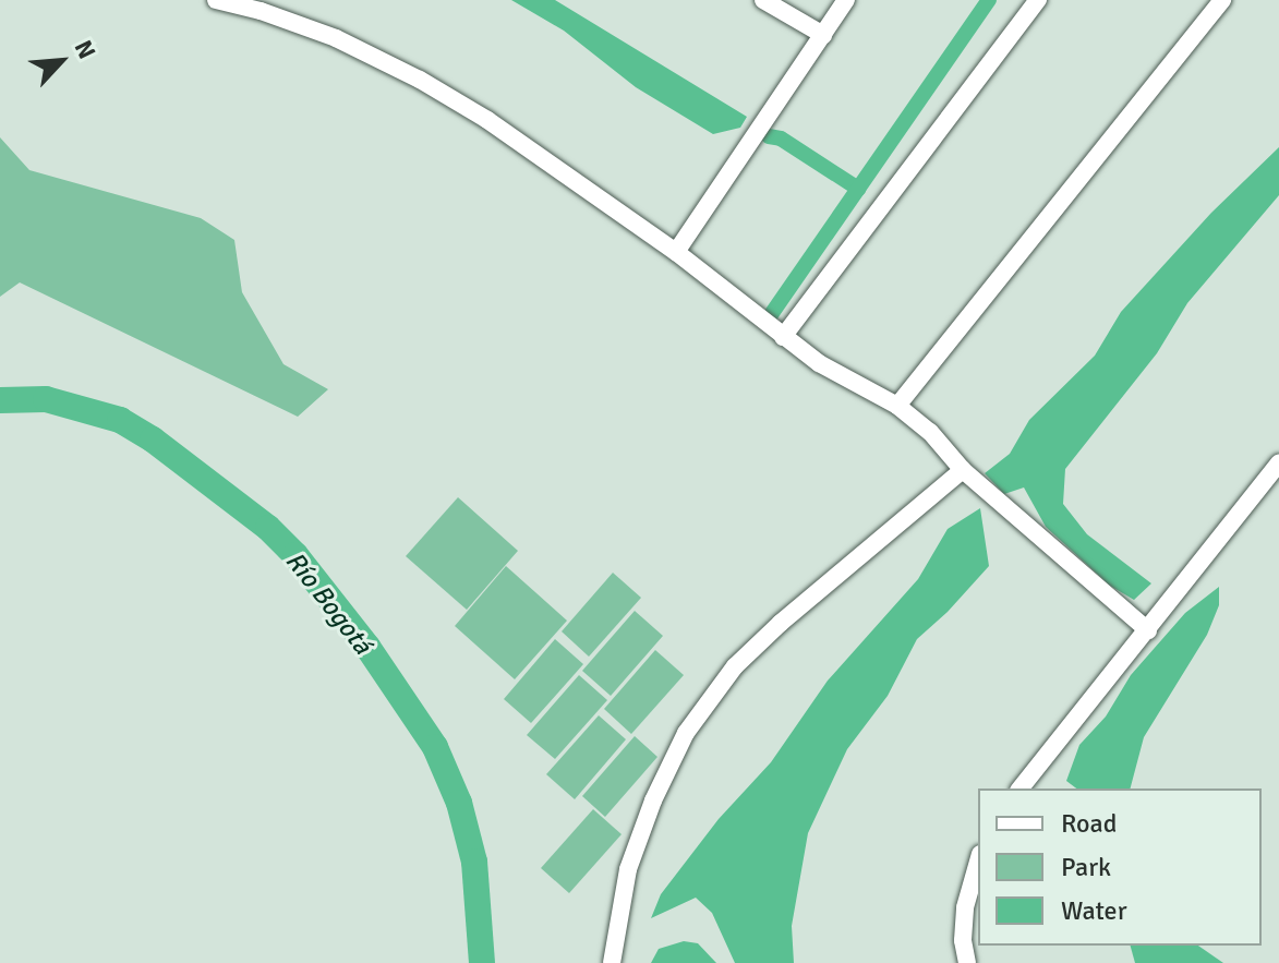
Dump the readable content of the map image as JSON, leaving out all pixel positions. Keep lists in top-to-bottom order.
{
  "water": ["Río Bogotá"],
  "legend": ["Road", "Park", "Water"],
  "north": "top right"
}
